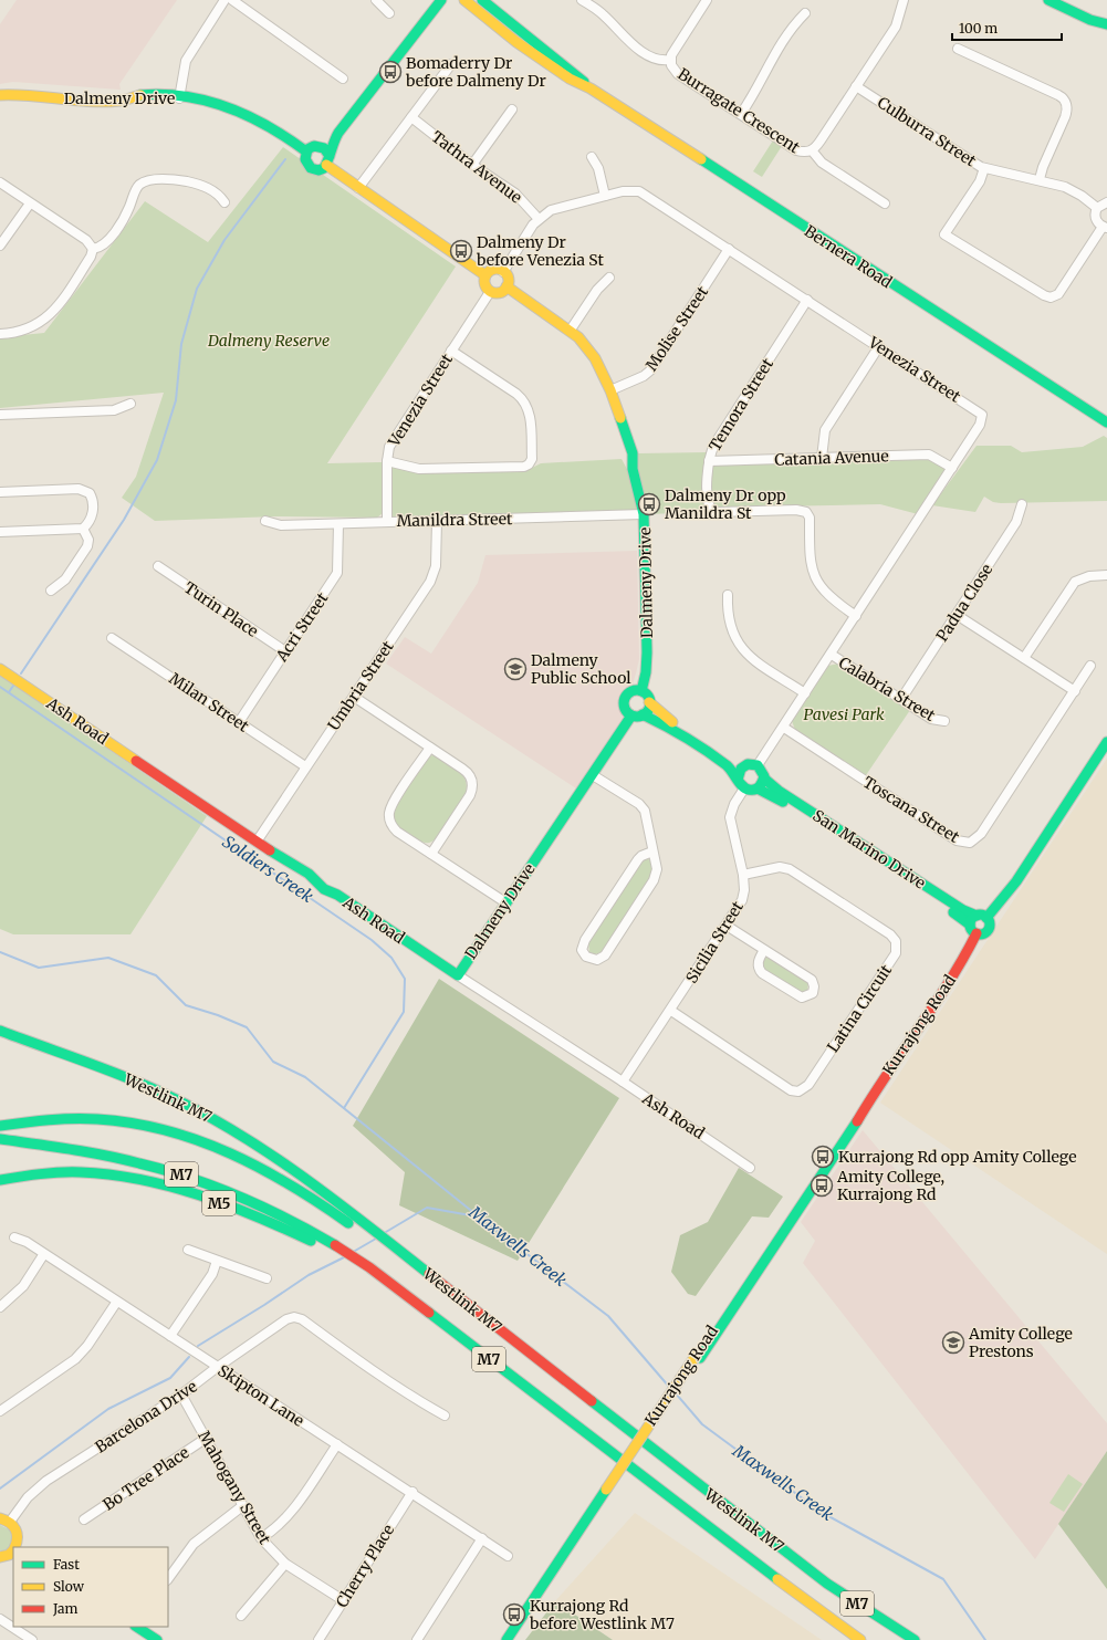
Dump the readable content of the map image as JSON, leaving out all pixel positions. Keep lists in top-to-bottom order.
{
  "streets": {
    "main road": [
      "Dalmeny Drive",
      "Bernera Road",
      "Ash Road",
      "San Marino Drive",
      "Kurrajong Road",
      "Westlink M7",
      "M7",
      "M5"
    ],
    "street": [
      "Burragate Crescent",
      "Culburra Street",
      "Tathra Avenue",
      "Molise Street",
      "Venezia Street",
      "Temora Street",
      "Catania Avenue",
      "Manildra Street",
      "Padua Close",
      "Turin Place",
      "Acri Street",
      "Umbria Street",
      "Calabria Street",
      "Milan Street",
      "Toscana Street",
      "Sicilia Street",
      "Latina Circuit",
      "Skipton Lane",
      "Barcelona Drive",
      "Bo Tree Place",
      "Mahogany Street",
      "Cherry Place"
    ]
  },
  "crossings": [
    ["Dalmeny Drive", "Molise Street"],
    ["Dalmeny Drive", "Venezia Street"],
    ["Dalmeny Drive", "Manildra Street"],
    ["Dalmeny Drive", "Ash Road"],
    ["Burragate Crescent", "Culburra Street"],
    ["Tathra Avenue", "Venezia Street"],
    ["Molise Street", "Venezia Street"],
    ["Venezia Street", "Temora Street"],
    ["Venezia Street", "Catania Avenue"],
    ["Venezia Street", "Manildra Street"],
    ["Venezia Street", "Calabria Street"],
    ["Venezia Street", "Toscana Street"],
    ["Venezia Street", "San Marino Drive"],
    ["Venezia Street", "Sicilia Street"],
    ["Temora Street", "Catania Avenue"],
    ["Manildra Street", "Acri Street"],
    ["Manildra Street", "Umbria Street"],
    ["Padua Close", "Calabria Street"],
    ["Turin Place", "Acri Street"],
    ["Acri Street", "Milan Street"],
    ["Umbria Street", "Milan Street"],
    ["Umbria Street", "Ash Road"],
    ["Ash Road", "Sicilia Street"],
    ["San Marino Drive", "Sicilia Street"],
    ["San Marino Drive", "Kurrajong Road"],
    ["Sicilia Street", "Latina Circuit"],
    ["Westlink M7", "M7"],
    ["Westlink M7", "M5"],
    ["M7", "M5"],
    ["Skipton Lane", "Barcelona Drive"],
    ["Skipton Lane", "Cherry Place"],
    ["Barcelona Drive", "Mahogany Street"],
    ["Bo Tree Place", "Mahogany Street"],
    ["Mahogany Street", "Cherry Place"]
  ],
  "water": ["Soldiers Creek", "Maxwells Creek"],
  "parks": ["Dalmeny Reserve", "Pavesi Park"],
  "places": {
    "bus stop": [
      "Bomaderry Dr before Dalmeny Dr",
      "Dalmeny Dr before Venezia St",
      "Dalmeny Dr opp Manildra St",
      "Kurrajong Rd opp Amity College",
      "Amity College, Kurrajong Rd",
      "Kurrajong Rd before Westlink M7"
    ],
    "school or university": ["Dalmeny Public School", "Amity College Prestons"]
  },
  "legend": ["Fast", "Slow", "Jam"],
  "scale_bar": "100 m"
}
